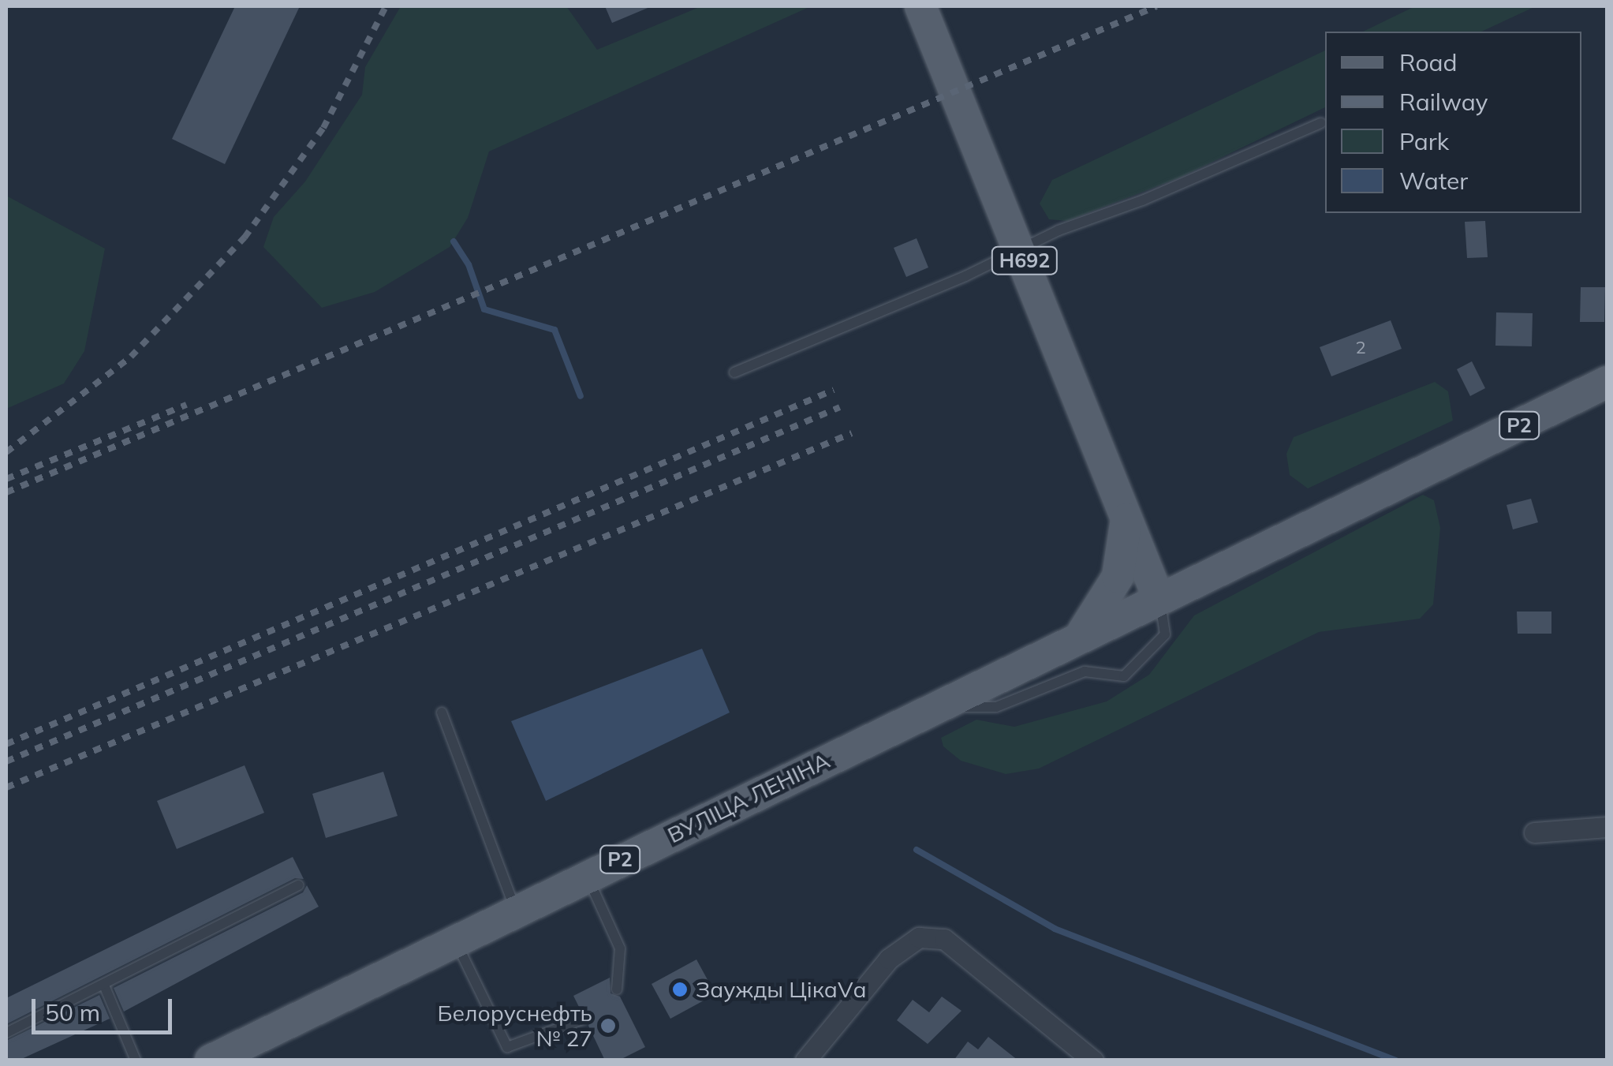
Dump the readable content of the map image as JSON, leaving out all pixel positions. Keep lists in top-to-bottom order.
{
  "streets": {
    "main road": ["Н692", "Р2", "ВУЛІЦА ЛЕНІНА"]
  },
  "crossings": [
    ["Н692", "Р2"],
    ["Н692", "ВУЛІЦА ЛЕНІНА"],
    ["Р2", "ВУЛІЦА ЛЕНІНА"]
  ],
  "places": ["Заужды ЦікаVа", "Белоруснефть № 27"],
  "house_numbers": ["2"],
  "legend": [
    "Road",
    "Railway",
    "Park",
    "Water"
  ],
  "scale_bar": "50 m"
}
